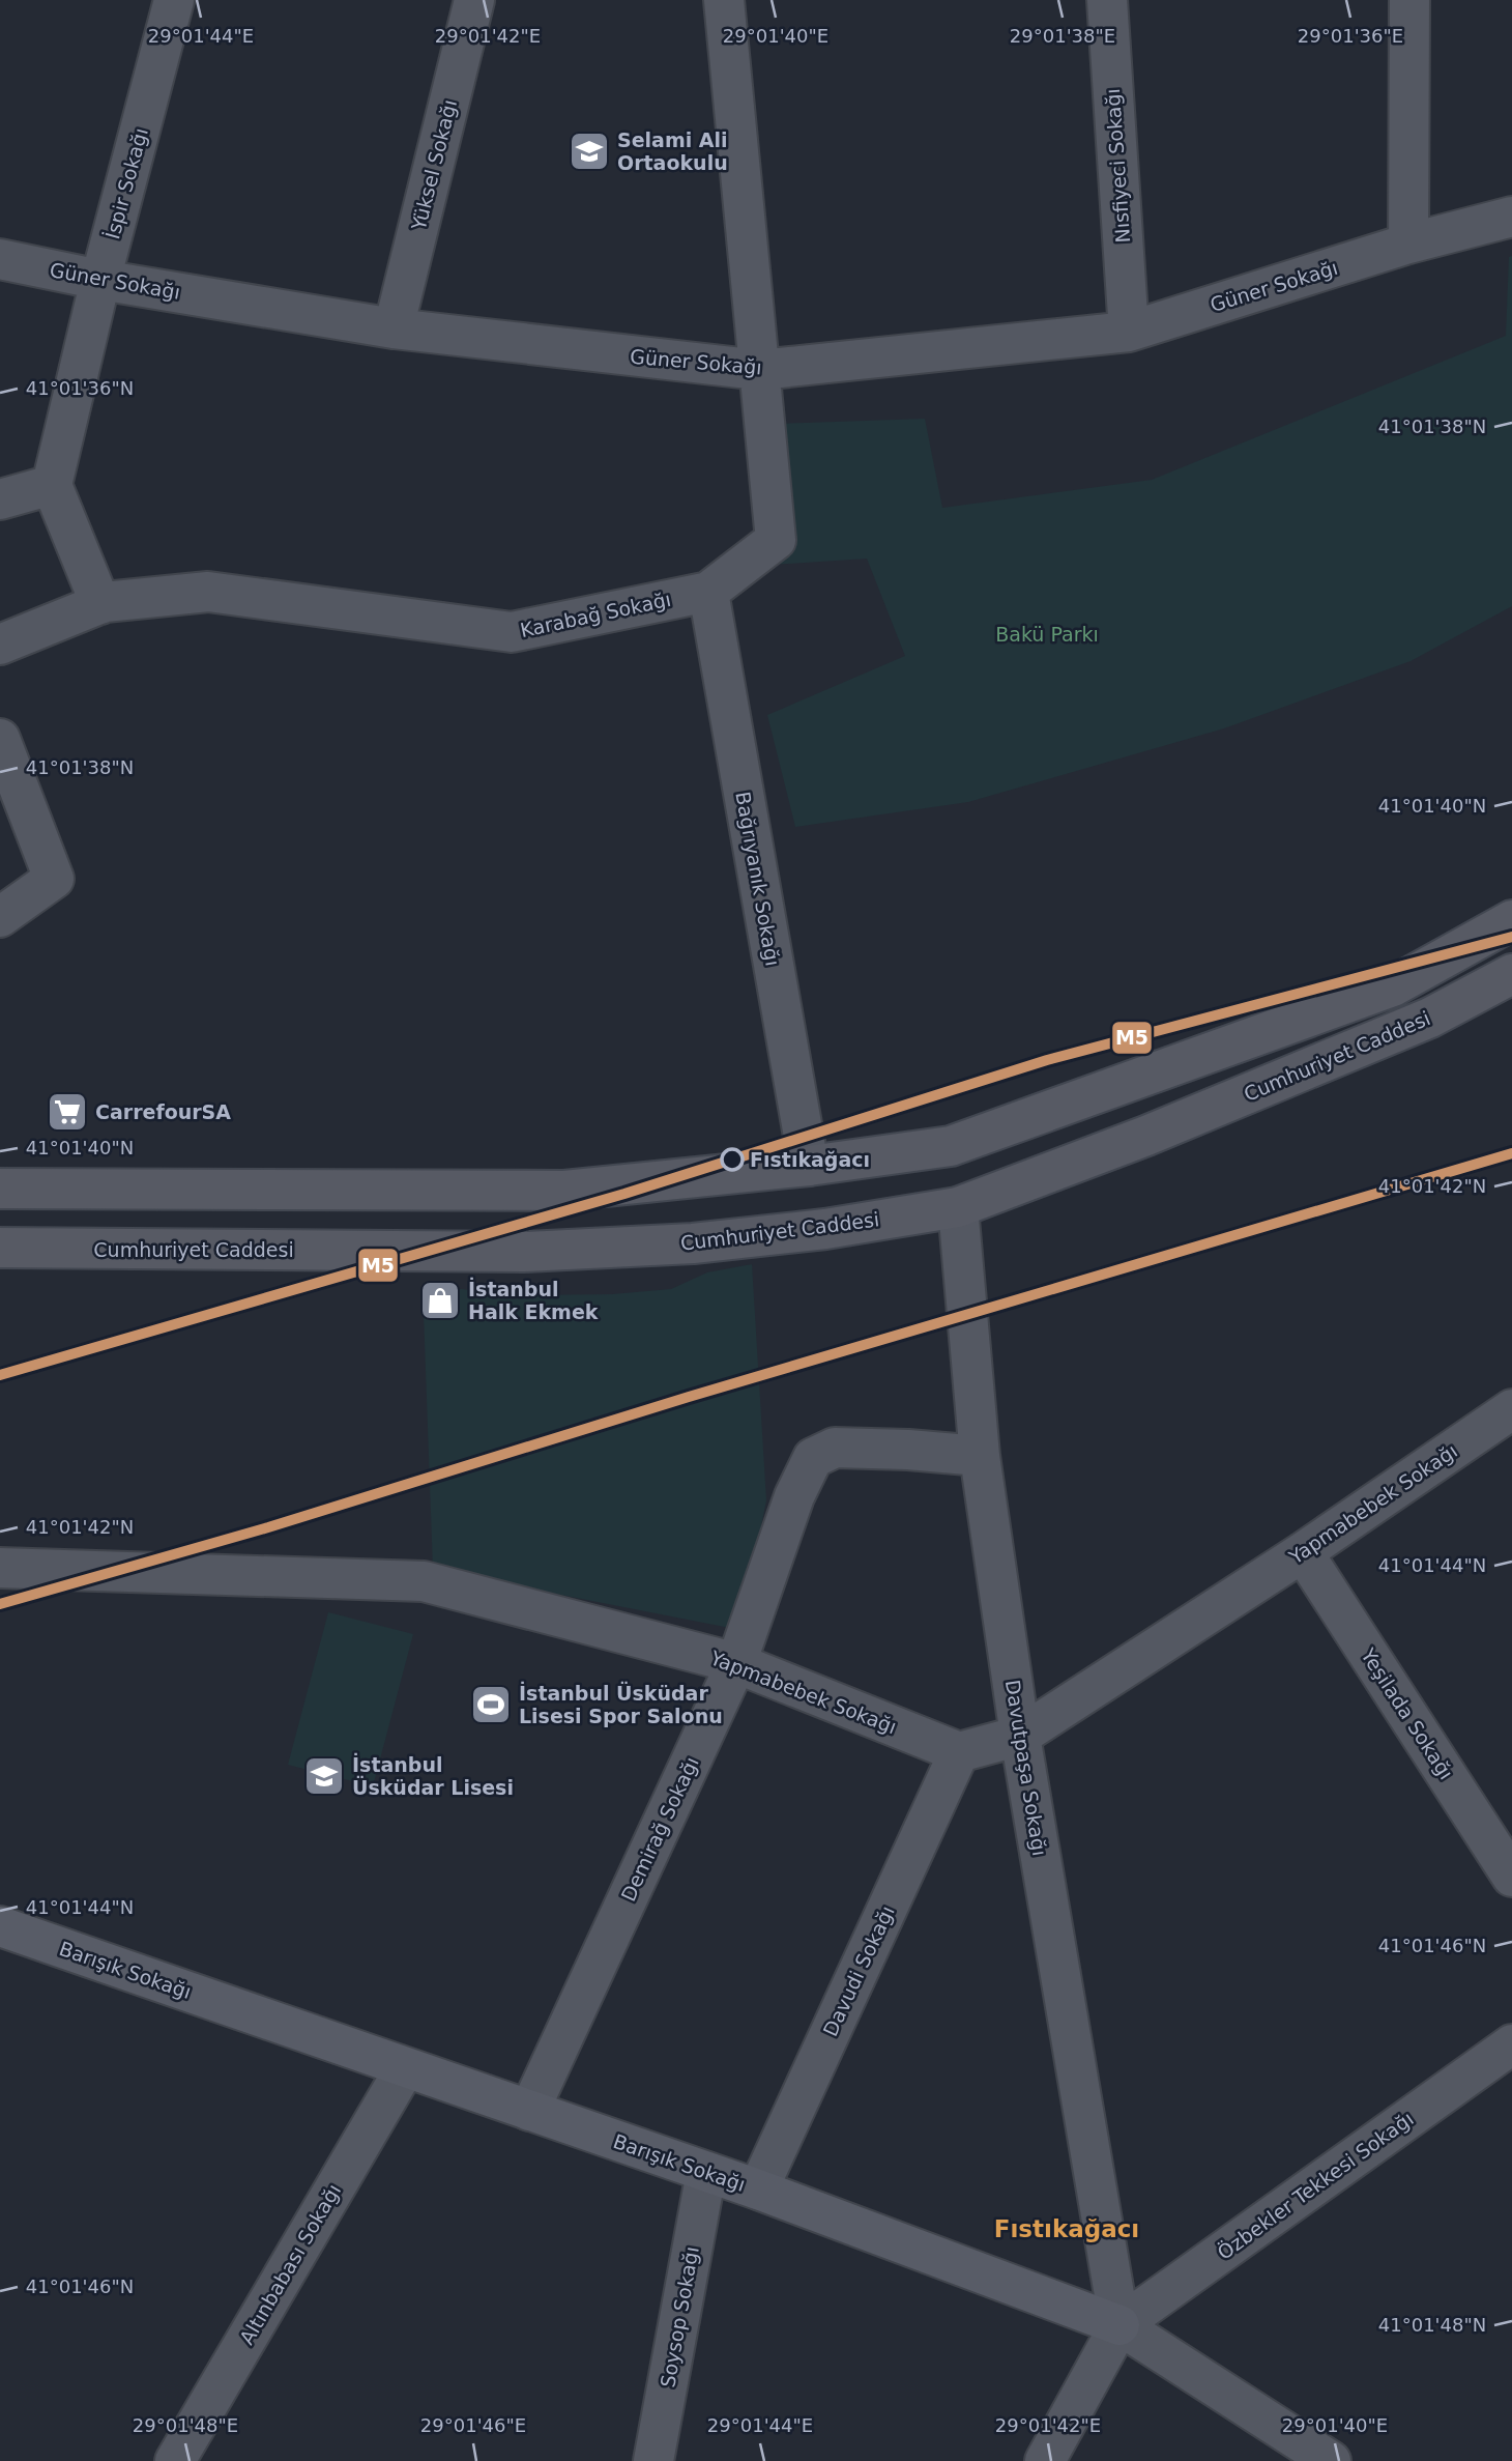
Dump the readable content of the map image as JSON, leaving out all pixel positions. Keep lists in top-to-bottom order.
{
  "streets": {
    "main road": ["Cumhuriyet Caddesi"],
    "street": [
      "Yüksel Sokağı",
      "Nısfiyeci Sokağı",
      "İspir Sokağı",
      "Güner Sokağı",
      "Karabağ Sokağı",
      "Bağrıyanık Sokağı",
      "Yapmabebek Sokağı",
      "Yeşilada Sokağı",
      "Davutpaşa Sokağı",
      "Demirağ Sokağı",
      "Barışık Sokağı",
      "Davudi Sokağı",
      "Özbekler Tekkesi Sokağı",
      "Altınbabası Sokağı",
      "Soysop Sokağı"
    ]
  },
  "crossings": [
    ["Yüksel Sokağı", "Güner Sokağı"],
    ["Nısfiyeci Sokağı", "Güner Sokağı"],
    ["İspir Sokağı", "Güner Sokağı"],
    ["Güner Sokağı", "Karabağ Sokağı"],
    ["Karabağ Sokağı", "Bağrıyanık Sokağı"],
    ["Cumhuriyet Caddesi", "Davutpaşa Sokağı"],
    ["Yapmabebek Sokağı", "Yeşilada Sokağı"],
    ["Yapmabebek Sokağı", "Davutpaşa Sokağı"],
    ["Yapmabebek Sokağı", "Demirağ Sokağı"],
    ["Yapmabebek Sokağı", "Davudi Sokağı"],
    ["Davutpaşa Sokağı", "Demirağ Sokağı"],
    ["Davutpaşa Sokağı", "Barışık Sokağı"],
    ["Davutpaşa Sokağı", "Özbekler Tekkesi Sokağı"],
    ["Demirağ Sokağı", "Barışık Sokağı"],
    ["Barışık Sokağı", "Davudi Sokağı"],
    ["Barışık Sokağı", "Özbekler Tekkesi Sokağı"],
    ["Barışık Sokağı", "Altınbabası Sokağı"],
    ["Barışık Sokağı", "Soysop Sokağı"]
  ],
  "districts": ["Fıstıkağacı"],
  "parks": ["Bakü Parkı"],
  "places": {
    "school or university": ["Selami Ali Ortaokulu", "İstanbul Üsküdar Lisesi"],
    "supermarket": ["CarrefourSA"],
    "other": ["Fıstıkağacı"],
    "shop": ["İstanbul Halk Ekmek"],
    "sports": ["İstanbul Üsküdar Lisesi Spor Salonu"]
  },
  "lines": ["transit line M5"],
  "coordinates": [
    "29°01'44\"E",
    "29°01'42\"E",
    "29°01'40\"E",
    "29°01'38\"E",
    "29°01'36\"E",
    "41°01'36\"N",
    "41°01'38\"N",
    "41°01'40\"N",
    "41°01'42\"N",
    "41°01'44\"N",
    "41°01'46\"N",
    "41°01'48\"N",
    "29°01'48\"E",
    "29°01'46\"E"
  ]
}
